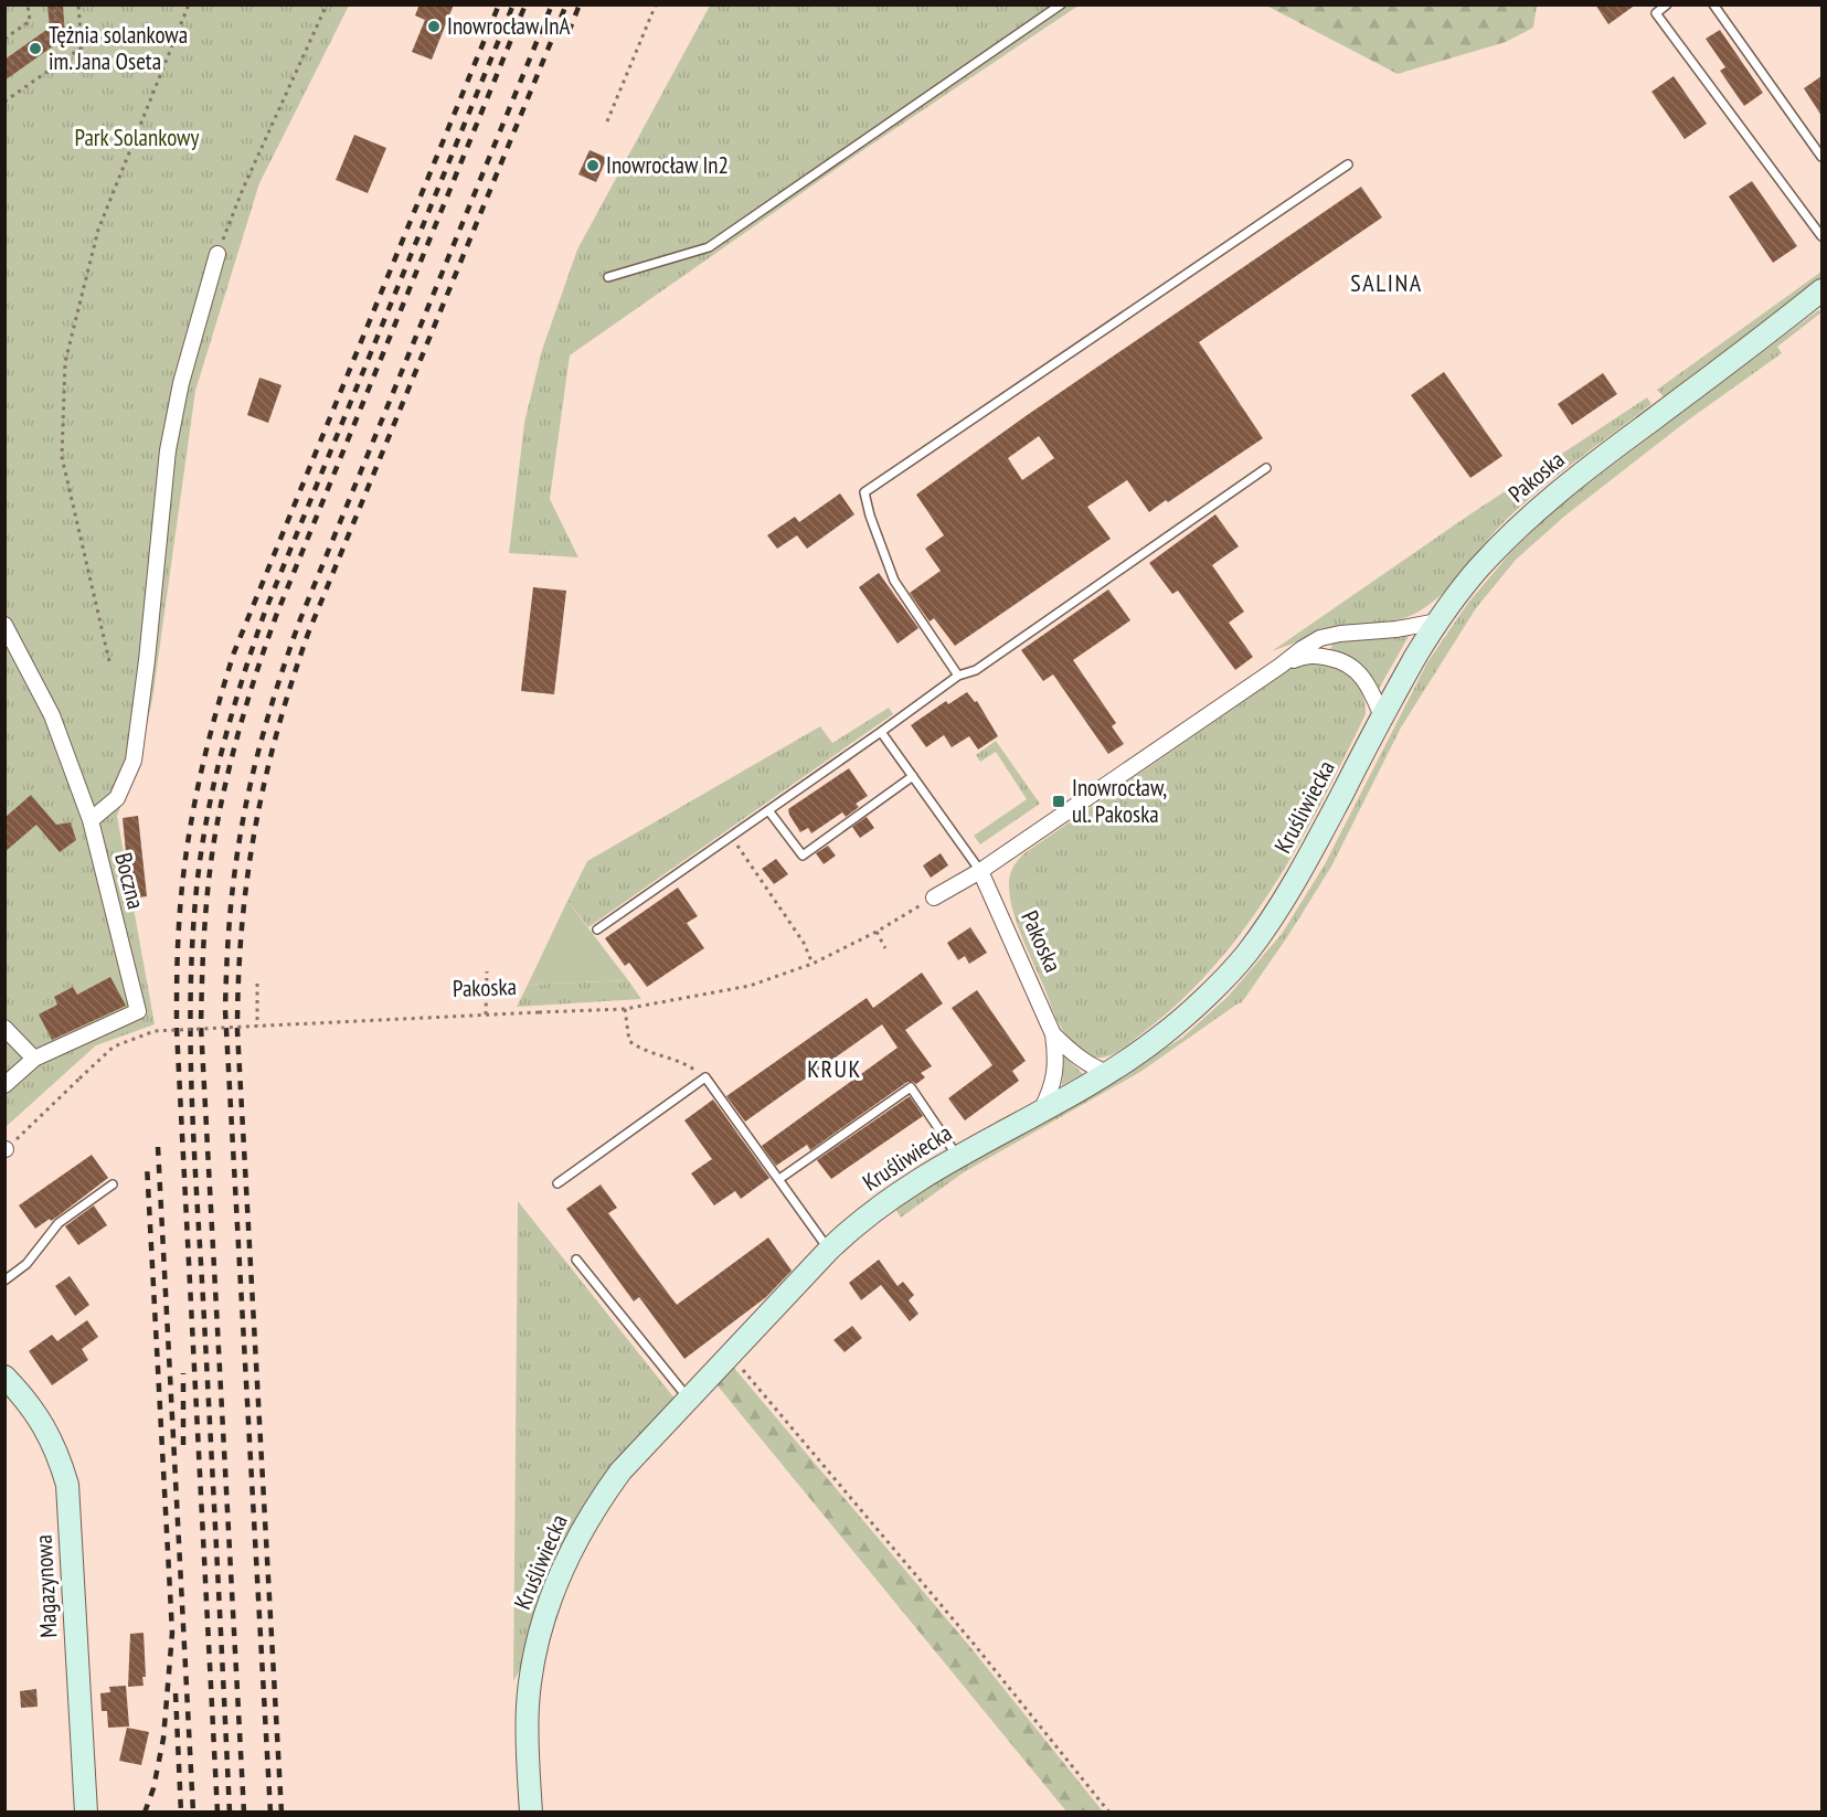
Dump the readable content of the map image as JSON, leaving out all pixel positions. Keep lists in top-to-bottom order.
{
  "streets": {
    "main road": ["Pakoska", "Kruśliwiecka", "Magazynowa"],
    "street": ["Boczna"]
  },
  "crossings": [
    ["Pakoska", "Kruśliwiecka"]
  ],
  "districts": ["SALINA", "KRUK"],
  "parks": ["Park Solankowy"],
  "places": {
    "other": ["Inowrocław InA", "Tężnia solankowa im. Jana Oseta", "Inowrocław In2"],
    "transit": ["Inowrocław, ul. Pakoska"]
  }
}
